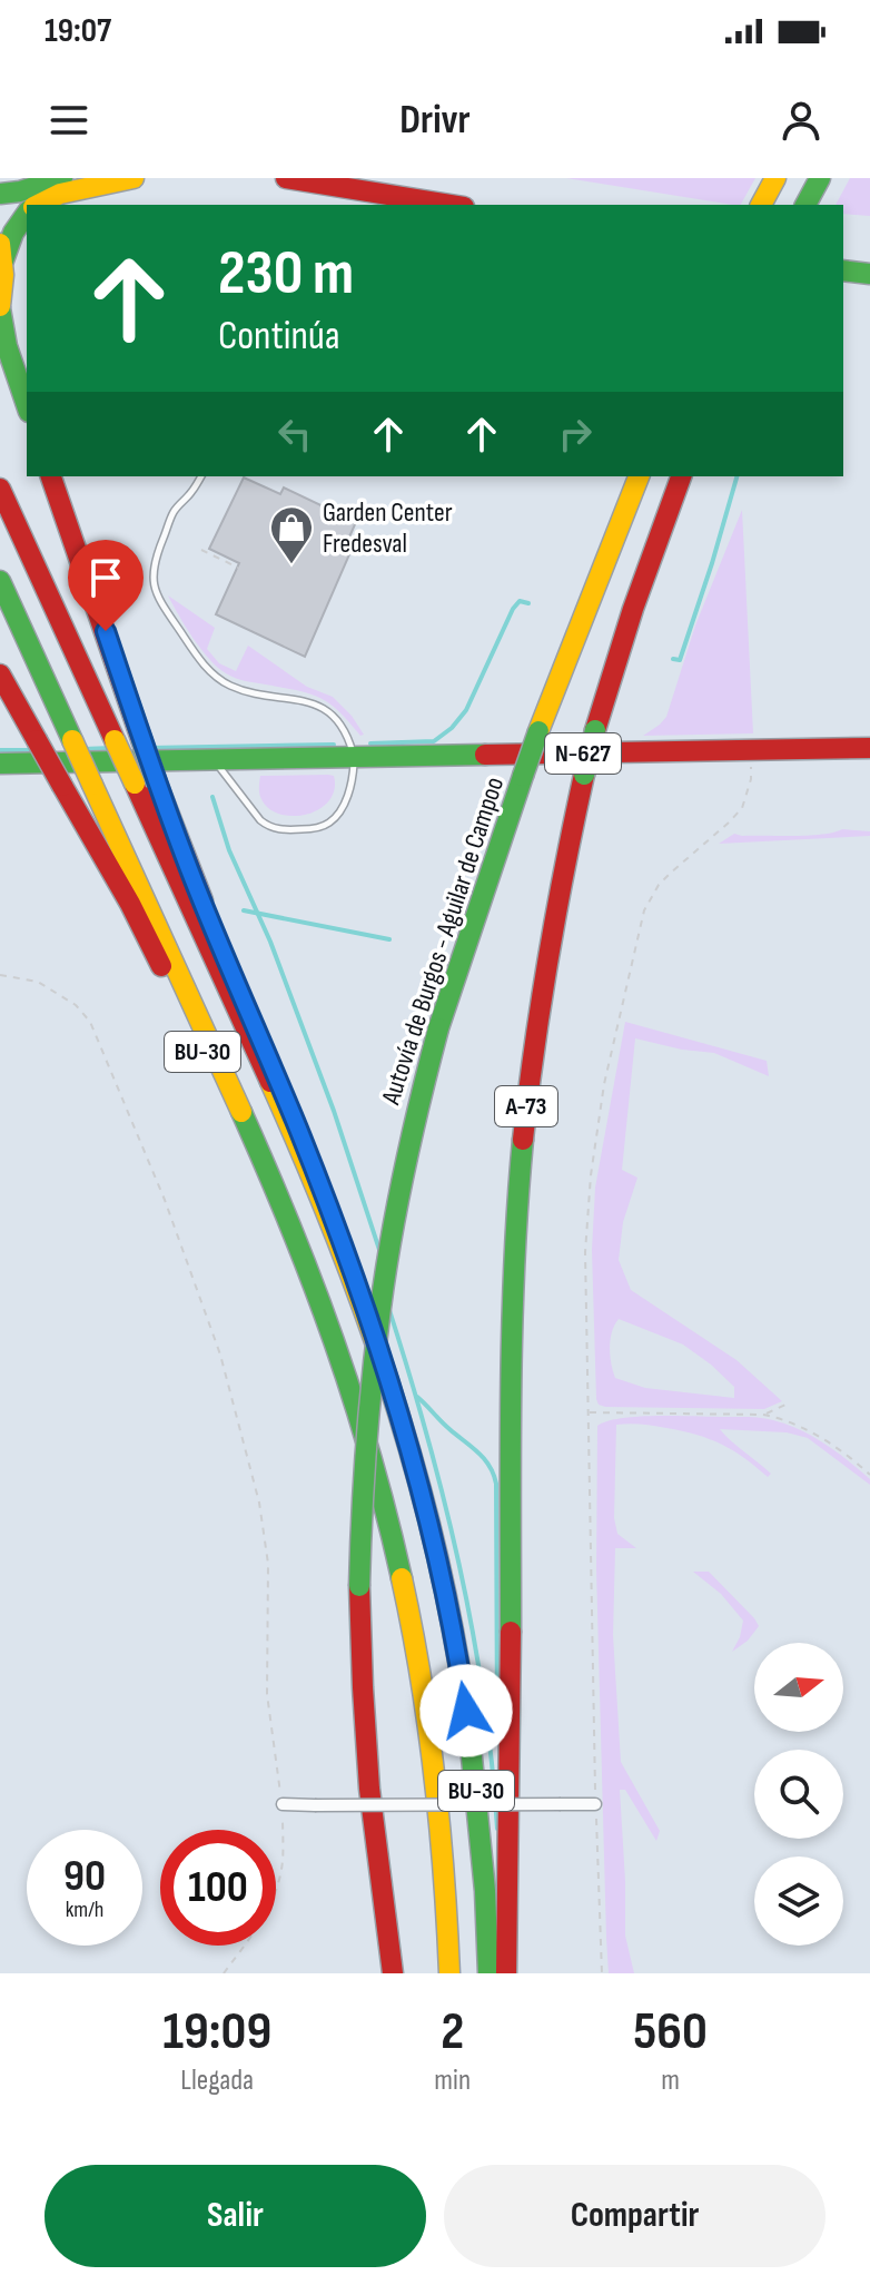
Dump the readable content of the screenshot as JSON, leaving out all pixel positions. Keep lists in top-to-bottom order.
{
  "streets": {
    "highway": [
      "N-627",
      "Autovía de Burgos - Aguilar de Campoo",
      "BU-30",
      "A-73"
    ]
  },
  "places": {
    "shop": ["Garden Center Fredesval"]
  },
  "north": "right",
  "page": {
    "status": "19:07",
    "header": "Drivr",
    "turn": ["230 m", "Continúa"],
    "speed": "90 km/h",
    "limit": "100",
    "eta": [
      "19:09",
      "Llegada",
      "2",
      "min",
      "560",
      "m"
    ],
    "buttons": ["Salir", "Compartir"]
  }
}
